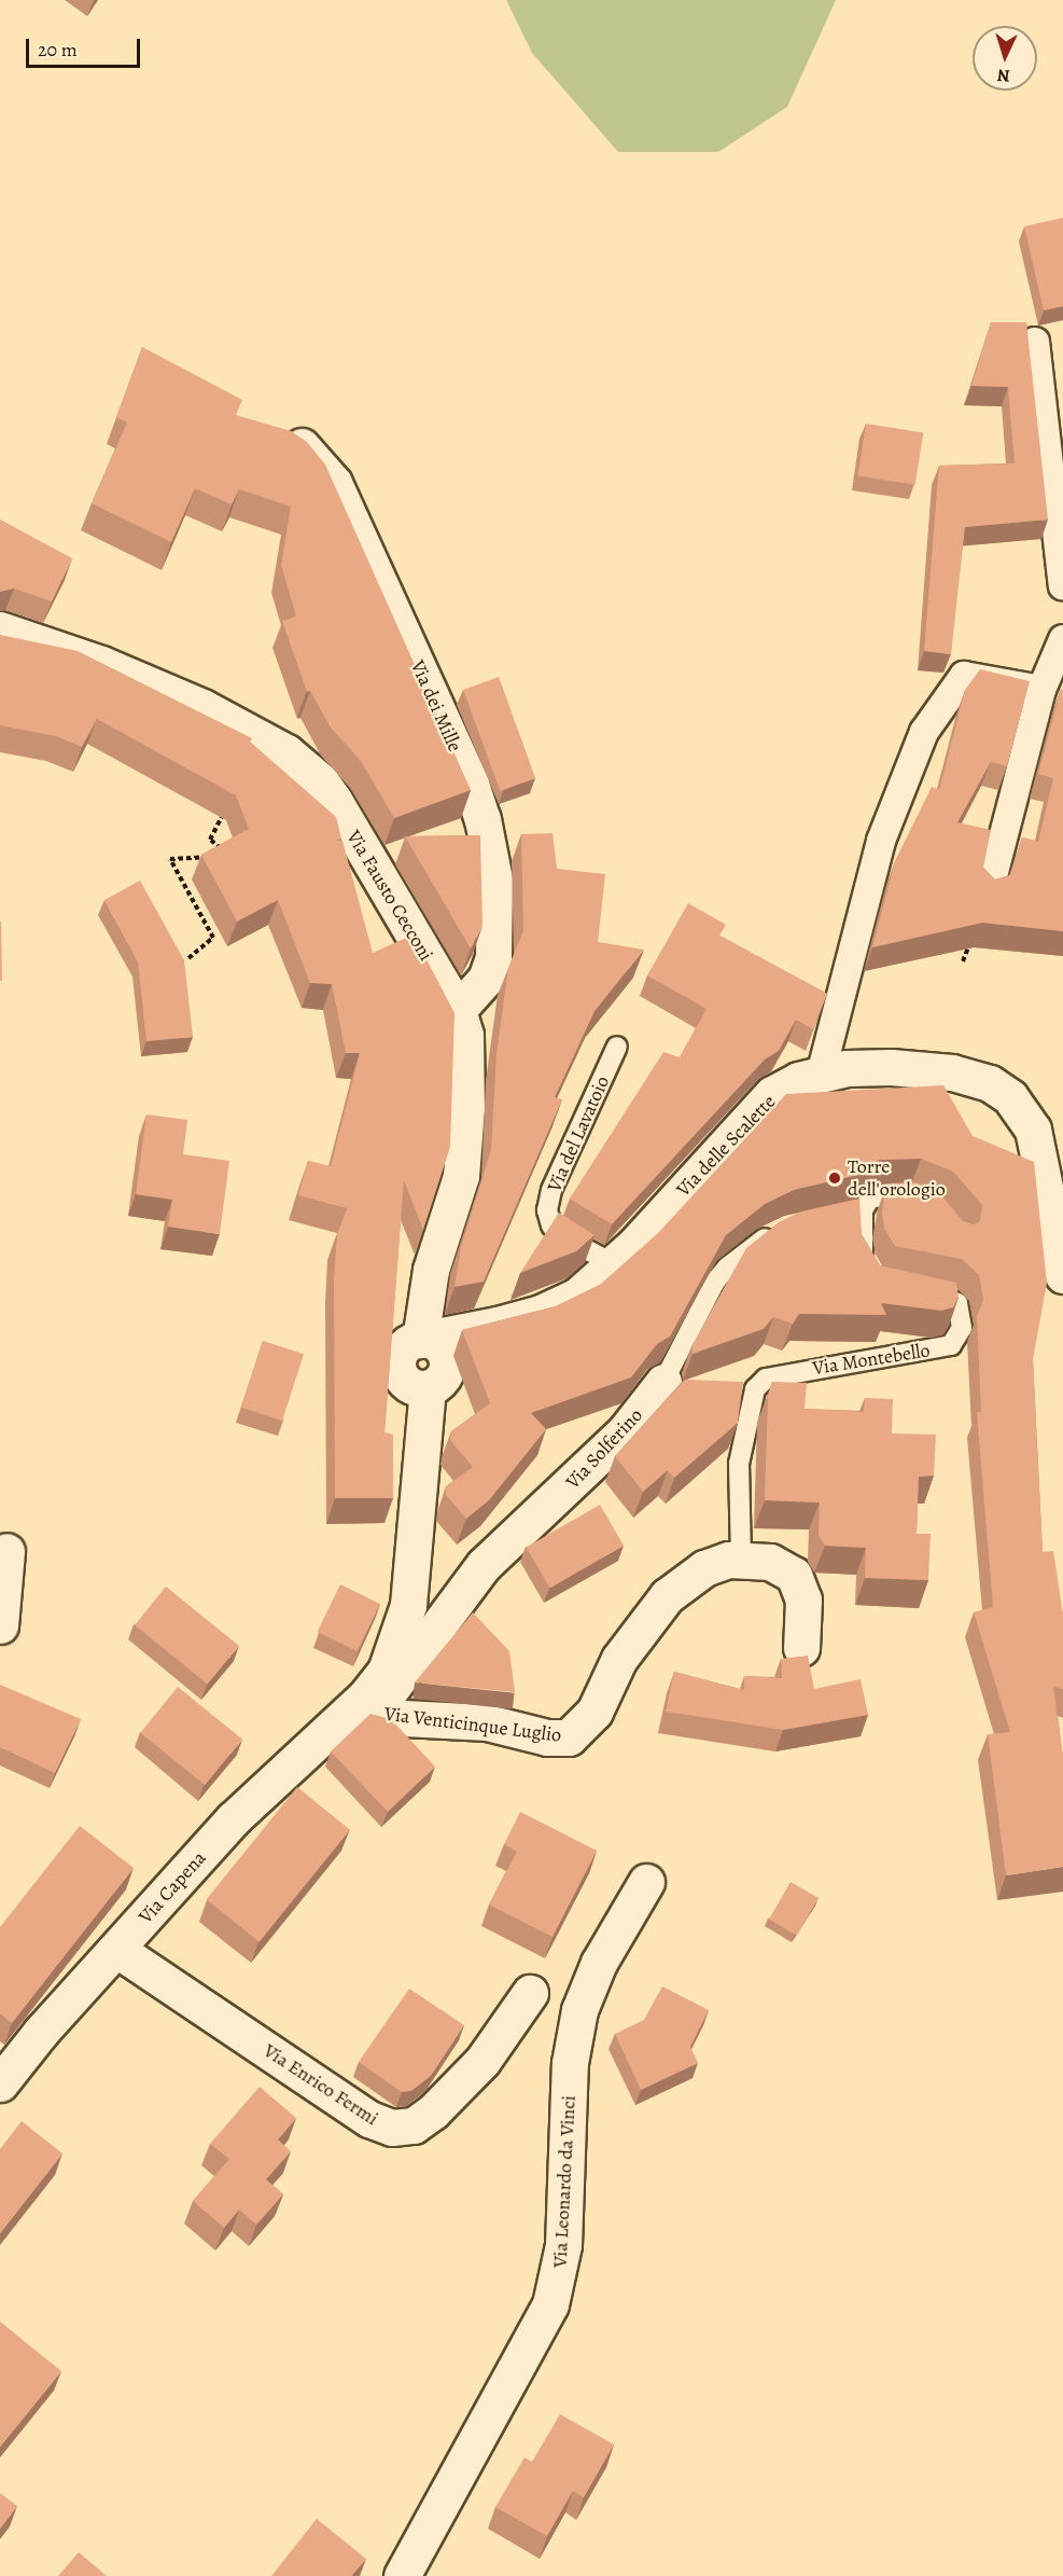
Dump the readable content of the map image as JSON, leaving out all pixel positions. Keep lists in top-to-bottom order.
{
  "streets": {
    "street": [
      "Via dei Mille",
      "Via Fausto Cecconi",
      "Via delle Scalette",
      "Via Solferino",
      "Via Venticinque Luglio",
      "Via Capena",
      "Via Enrico Fermi",
      "Via Leonardo da Vinci"
    ],
    "lane": ["Via del Lavatoio", "Via Montebello"]
  },
  "crossings": [
    ["Via dei Mille", "Via Fausto Cecconi"],
    ["Via Fausto Cecconi", "Via delle Scalette"],
    ["Via del Lavatoio", "Via delle Scalette"],
    ["Via Montebello", "Via Venticinque Luglio"],
    ["Via Solferino", "Via Venticinque Luglio"],
    ["Via Solferino", "Via Capena"],
    ["Via Venticinque Luglio", "Via Capena"],
    ["Via Capena", "Via Enrico Fermi"]
  ],
  "places": ["Torre dell'orologio"],
  "scale_bar": "20 m",
  "north": "bottom"
}
